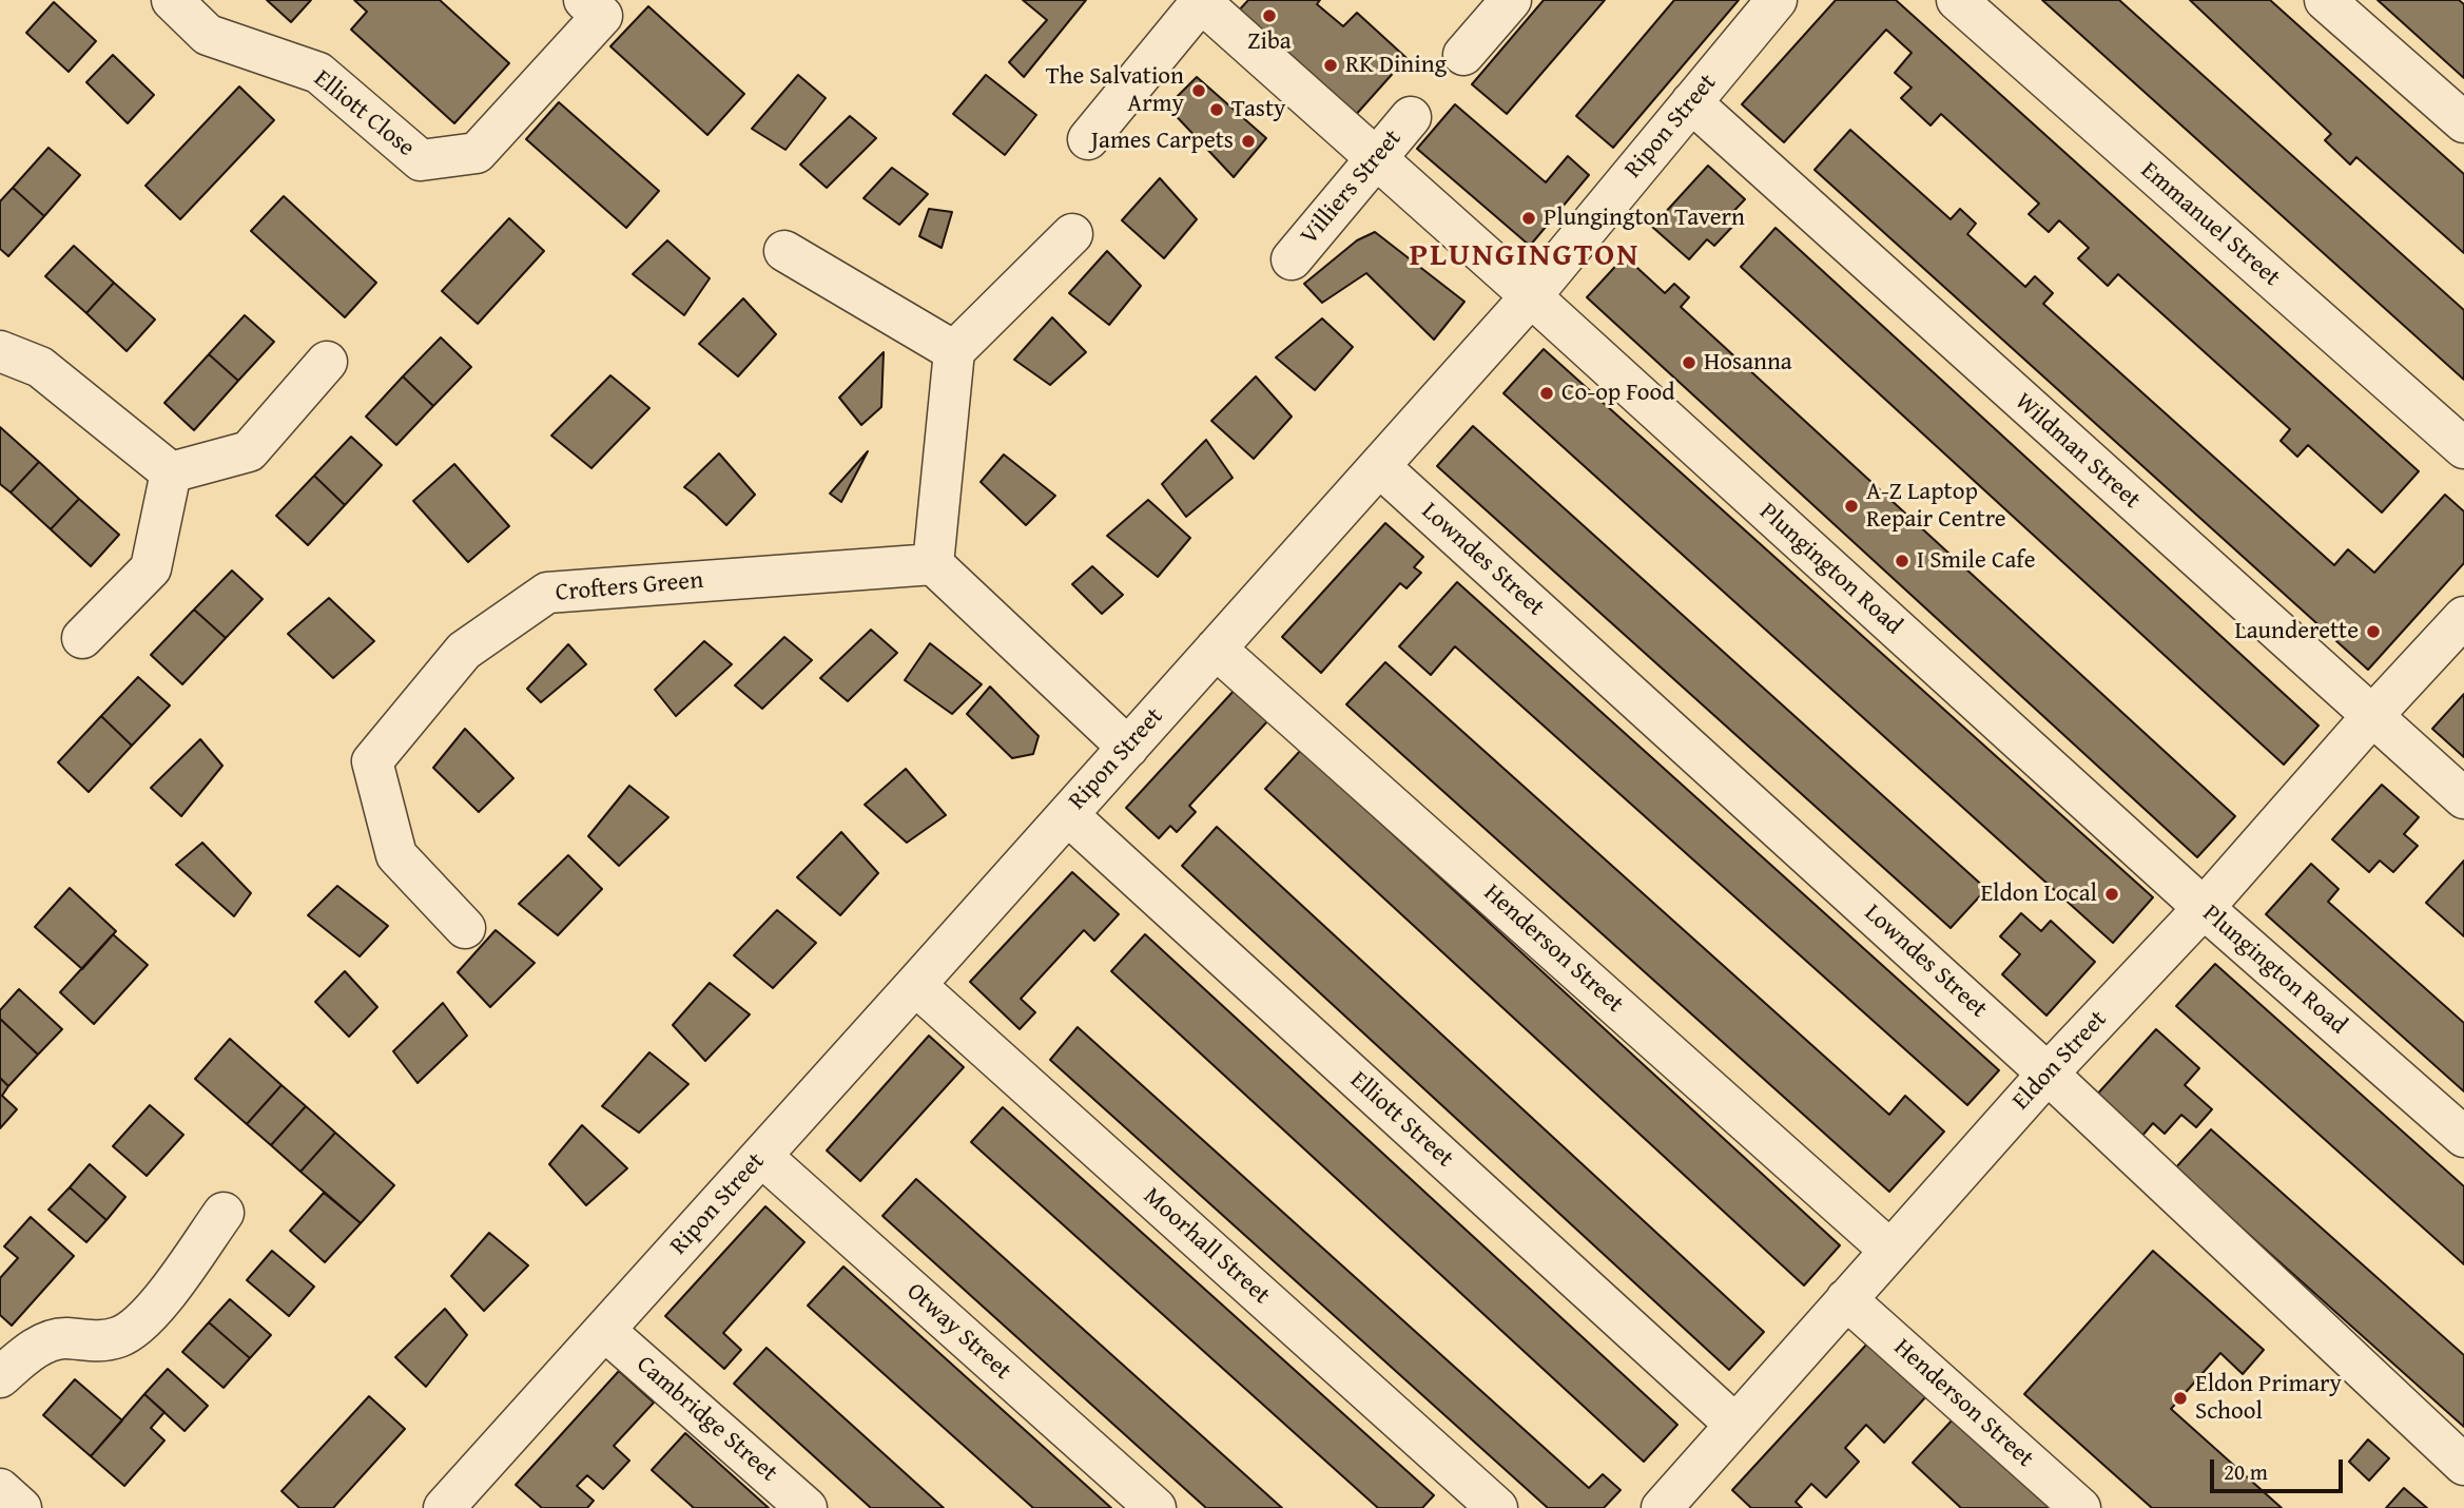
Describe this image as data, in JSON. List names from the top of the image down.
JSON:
{
  "streets": {
    "street": [
      "Elliott Close",
      "Ripon Street",
      "Villiers Street",
      "Emmanuel Street",
      "Wildman Street",
      "Lowndes Street",
      "Plungington Road",
      "Crofters Green",
      "Henderson Street",
      "Eldon Street",
      "Elliott Street",
      "Moorhall Street",
      "Otway Street",
      "Cambridge Street"
    ]
  },
  "crossings": [
    ["Ripon Street", "Wildman Street"],
    ["Ripon Street", "Lowndes Street"],
    ["Ripon Street", "Plungington Road"],
    ["Ripon Street", "Henderson Street"],
    ["Ripon Street", "Elliott Street"],
    ["Ripon Street", "Moorhall Street"],
    ["Ripon Street", "Otway Street"],
    ["Ripon Street", "Cambridge Street"],
    ["Villiers Street", "Plungington Road"],
    ["Wildman Street", "Eldon Street"],
    ["Lowndes Street", "Eldon Street"],
    ["Plungington Road", "Eldon Street"],
    ["Henderson Street", "Eldon Street"],
    ["Eldon Street", "Elliott Street"]
  ],
  "districts": ["PLUNGINGTON"],
  "places": [
    "Ziba",
    "RK Dining",
    "The Salvation Army",
    "Tasty",
    "James Carpets",
    "Plungington Tavern",
    "Hosanna",
    "Co-op Food",
    "A-Z Laptop Repair Centre",
    "I Smile Cafe",
    "Launderette",
    "Eldon Local",
    "Eldon Primary School"
  ],
  "scale_bar": "20 m"
}
